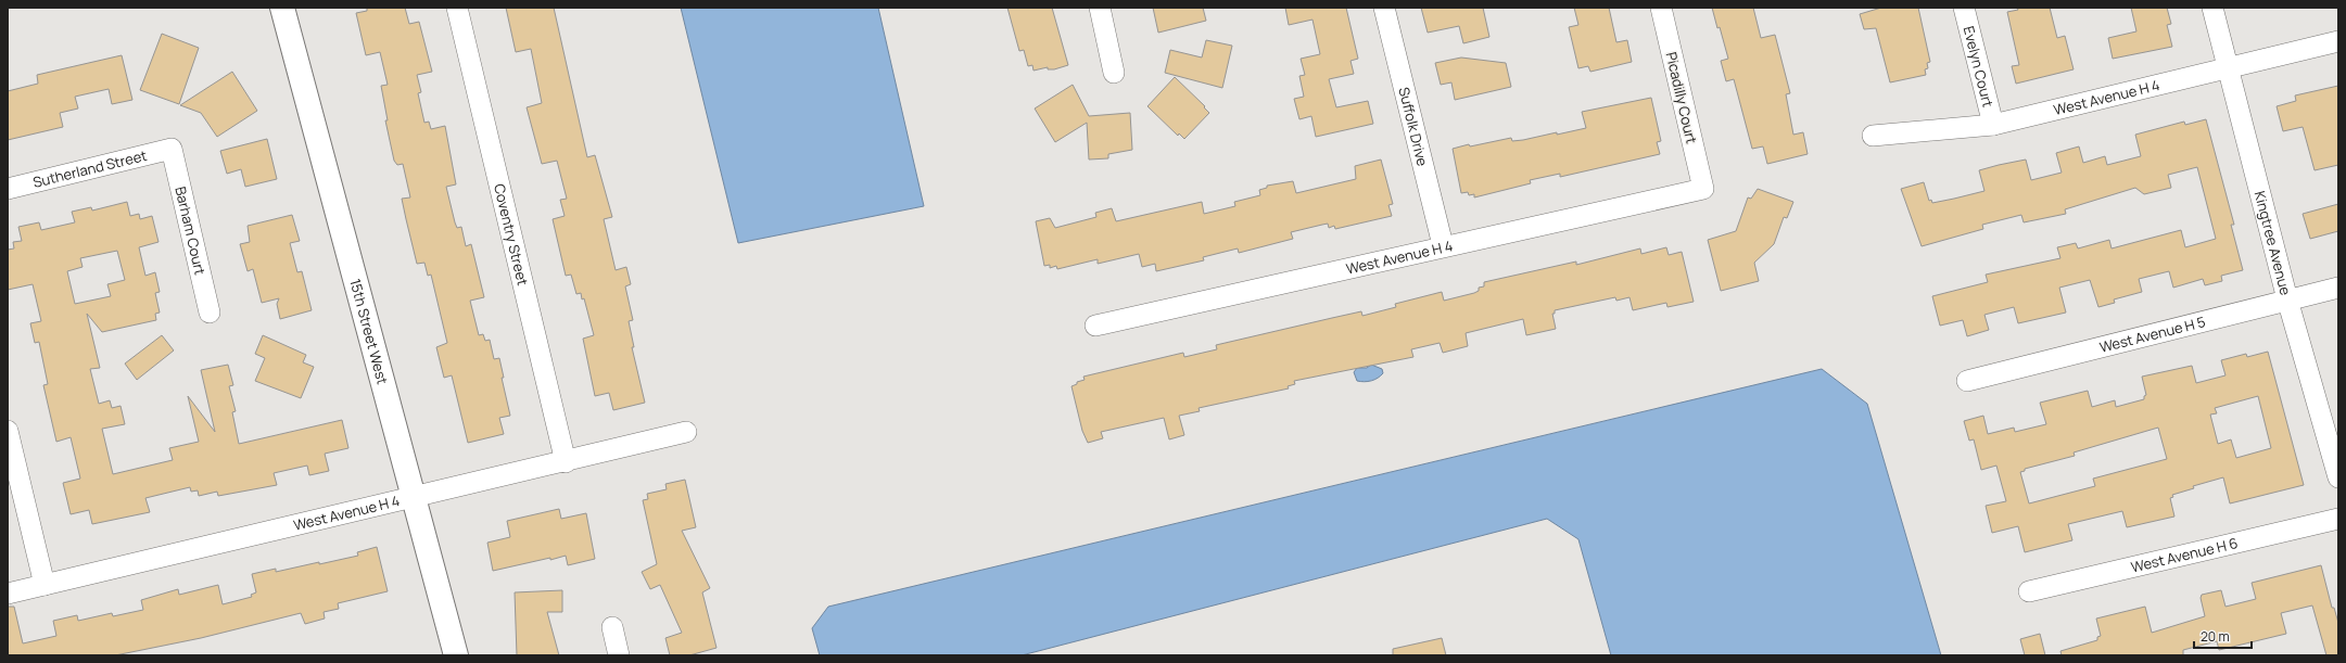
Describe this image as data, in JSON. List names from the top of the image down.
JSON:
{
  "streets": {
    "street": [
      "Evelyn Court",
      "West Avenue H 4",
      "Picadilly Court",
      "Suffolk Drive",
      "Sutherland Street",
      "Barham Court",
      "Coventry Street",
      "Kingtree Avenue",
      "15th Street West",
      "West Avenue H 5",
      "West Avenue H 6"
    ]
  },
  "crossings": [
    ["Evelyn Court", "West Avenue H 4"],
    ["West Avenue H 4", "Picadilly Court"],
    ["West Avenue H 4", "Suffolk Drive"],
    ["West Avenue H 4", "Coventry Street"],
    ["West Avenue H 4", "Kingtree Avenue"],
    ["West Avenue H 4", "15th Street West"],
    ["Sutherland Street", "Barham Court"],
    ["Kingtree Avenue", "West Avenue H 5"]
  ],
  "scale_bar": "20 m"
}
